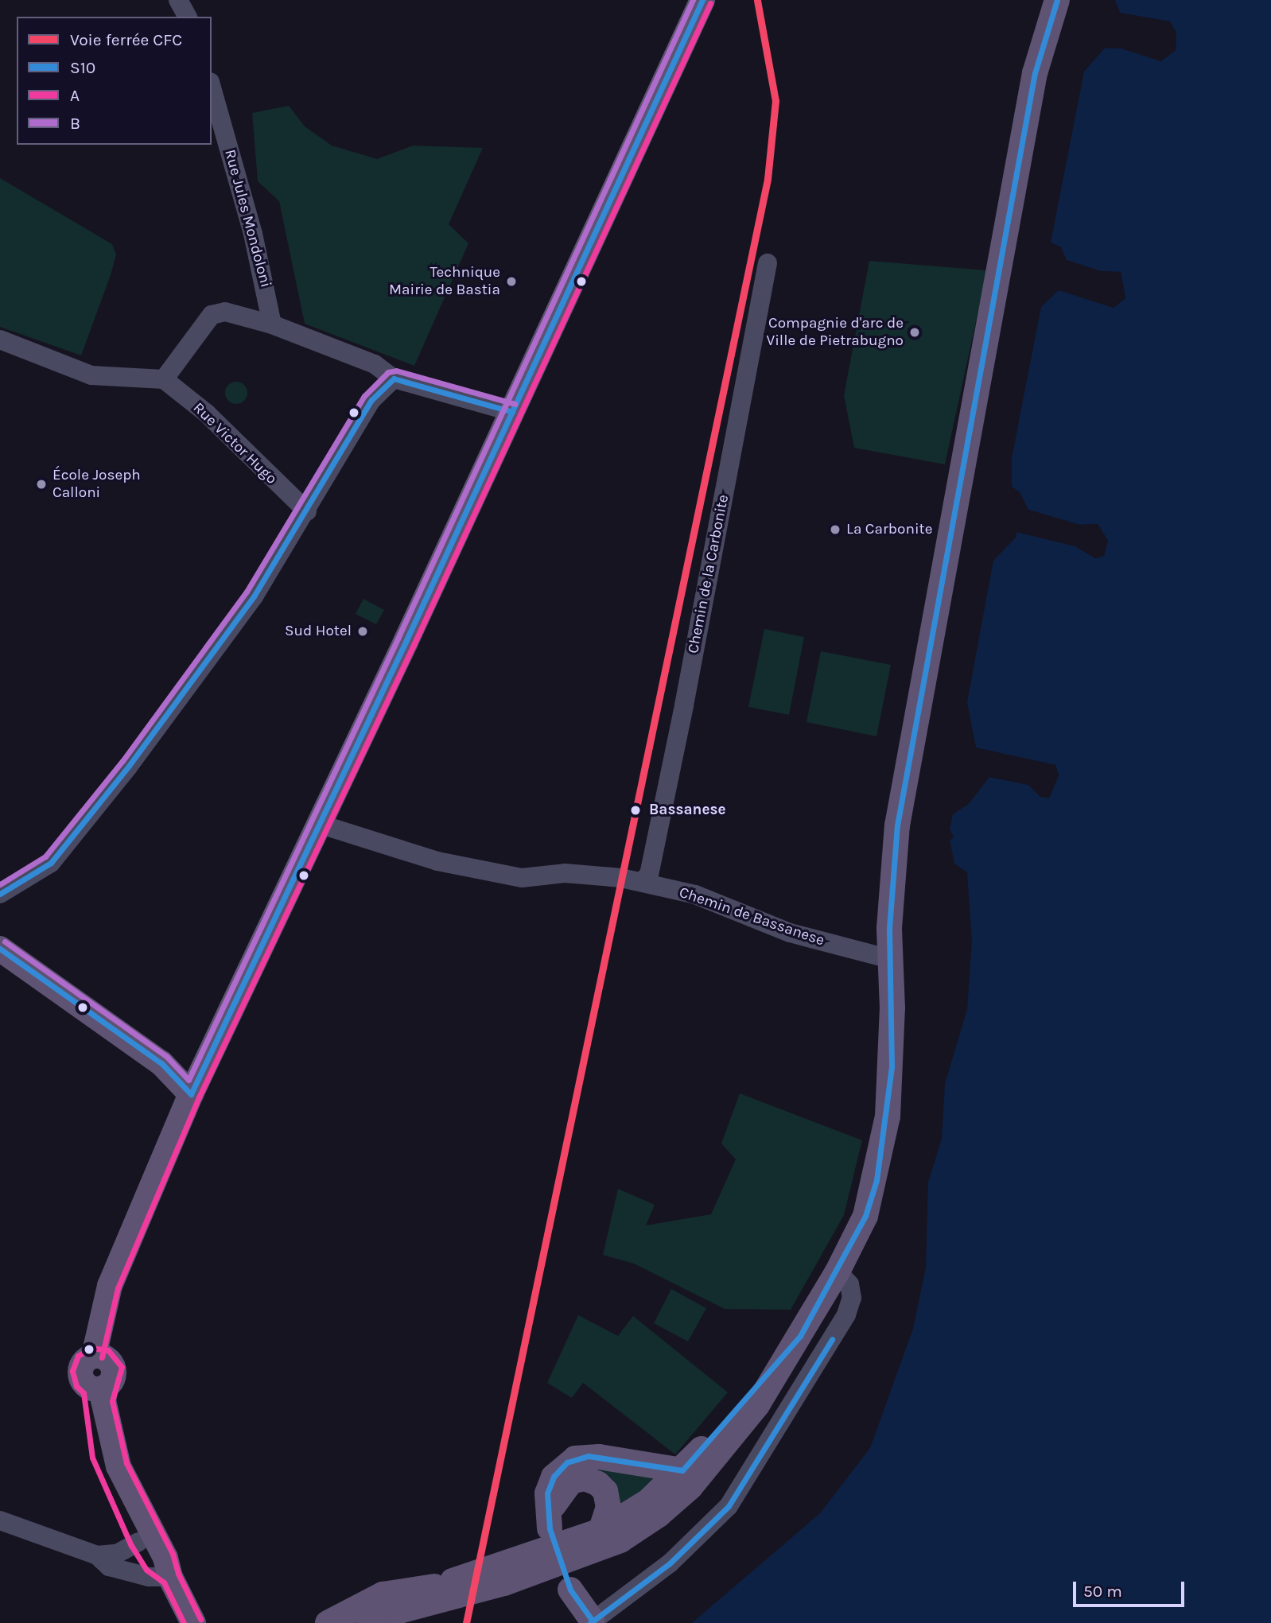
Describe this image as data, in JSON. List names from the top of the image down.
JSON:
{
  "streets": {
    "street": [
      "Rue Jules Mondoloni",
      "Rue Victor Hugo",
      "Chemin de la Carbonite",
      "Chemin de Bassanese"
    ]
  },
  "crossings": [
    ["Chemin de la Carbonite", "Chemin de Bassanese"]
  ],
  "places": [
    "Technique Mairie de Bastia",
    "Compagnie d'arc de Ville de Pietrabugno",
    "École Joseph Calloni",
    "La Carbonite",
    "Sud Hotel",
    "Bassanese"
  ],
  "lines": [
    "rail line CFC",
    "transit line S10",
    "transit line B",
    "transit line A"
  ],
  "legend": [
    "Voie ferrée CFC",
    "S10",
    "A",
    "B"
  ],
  "scale_bar": "50 m"
}
